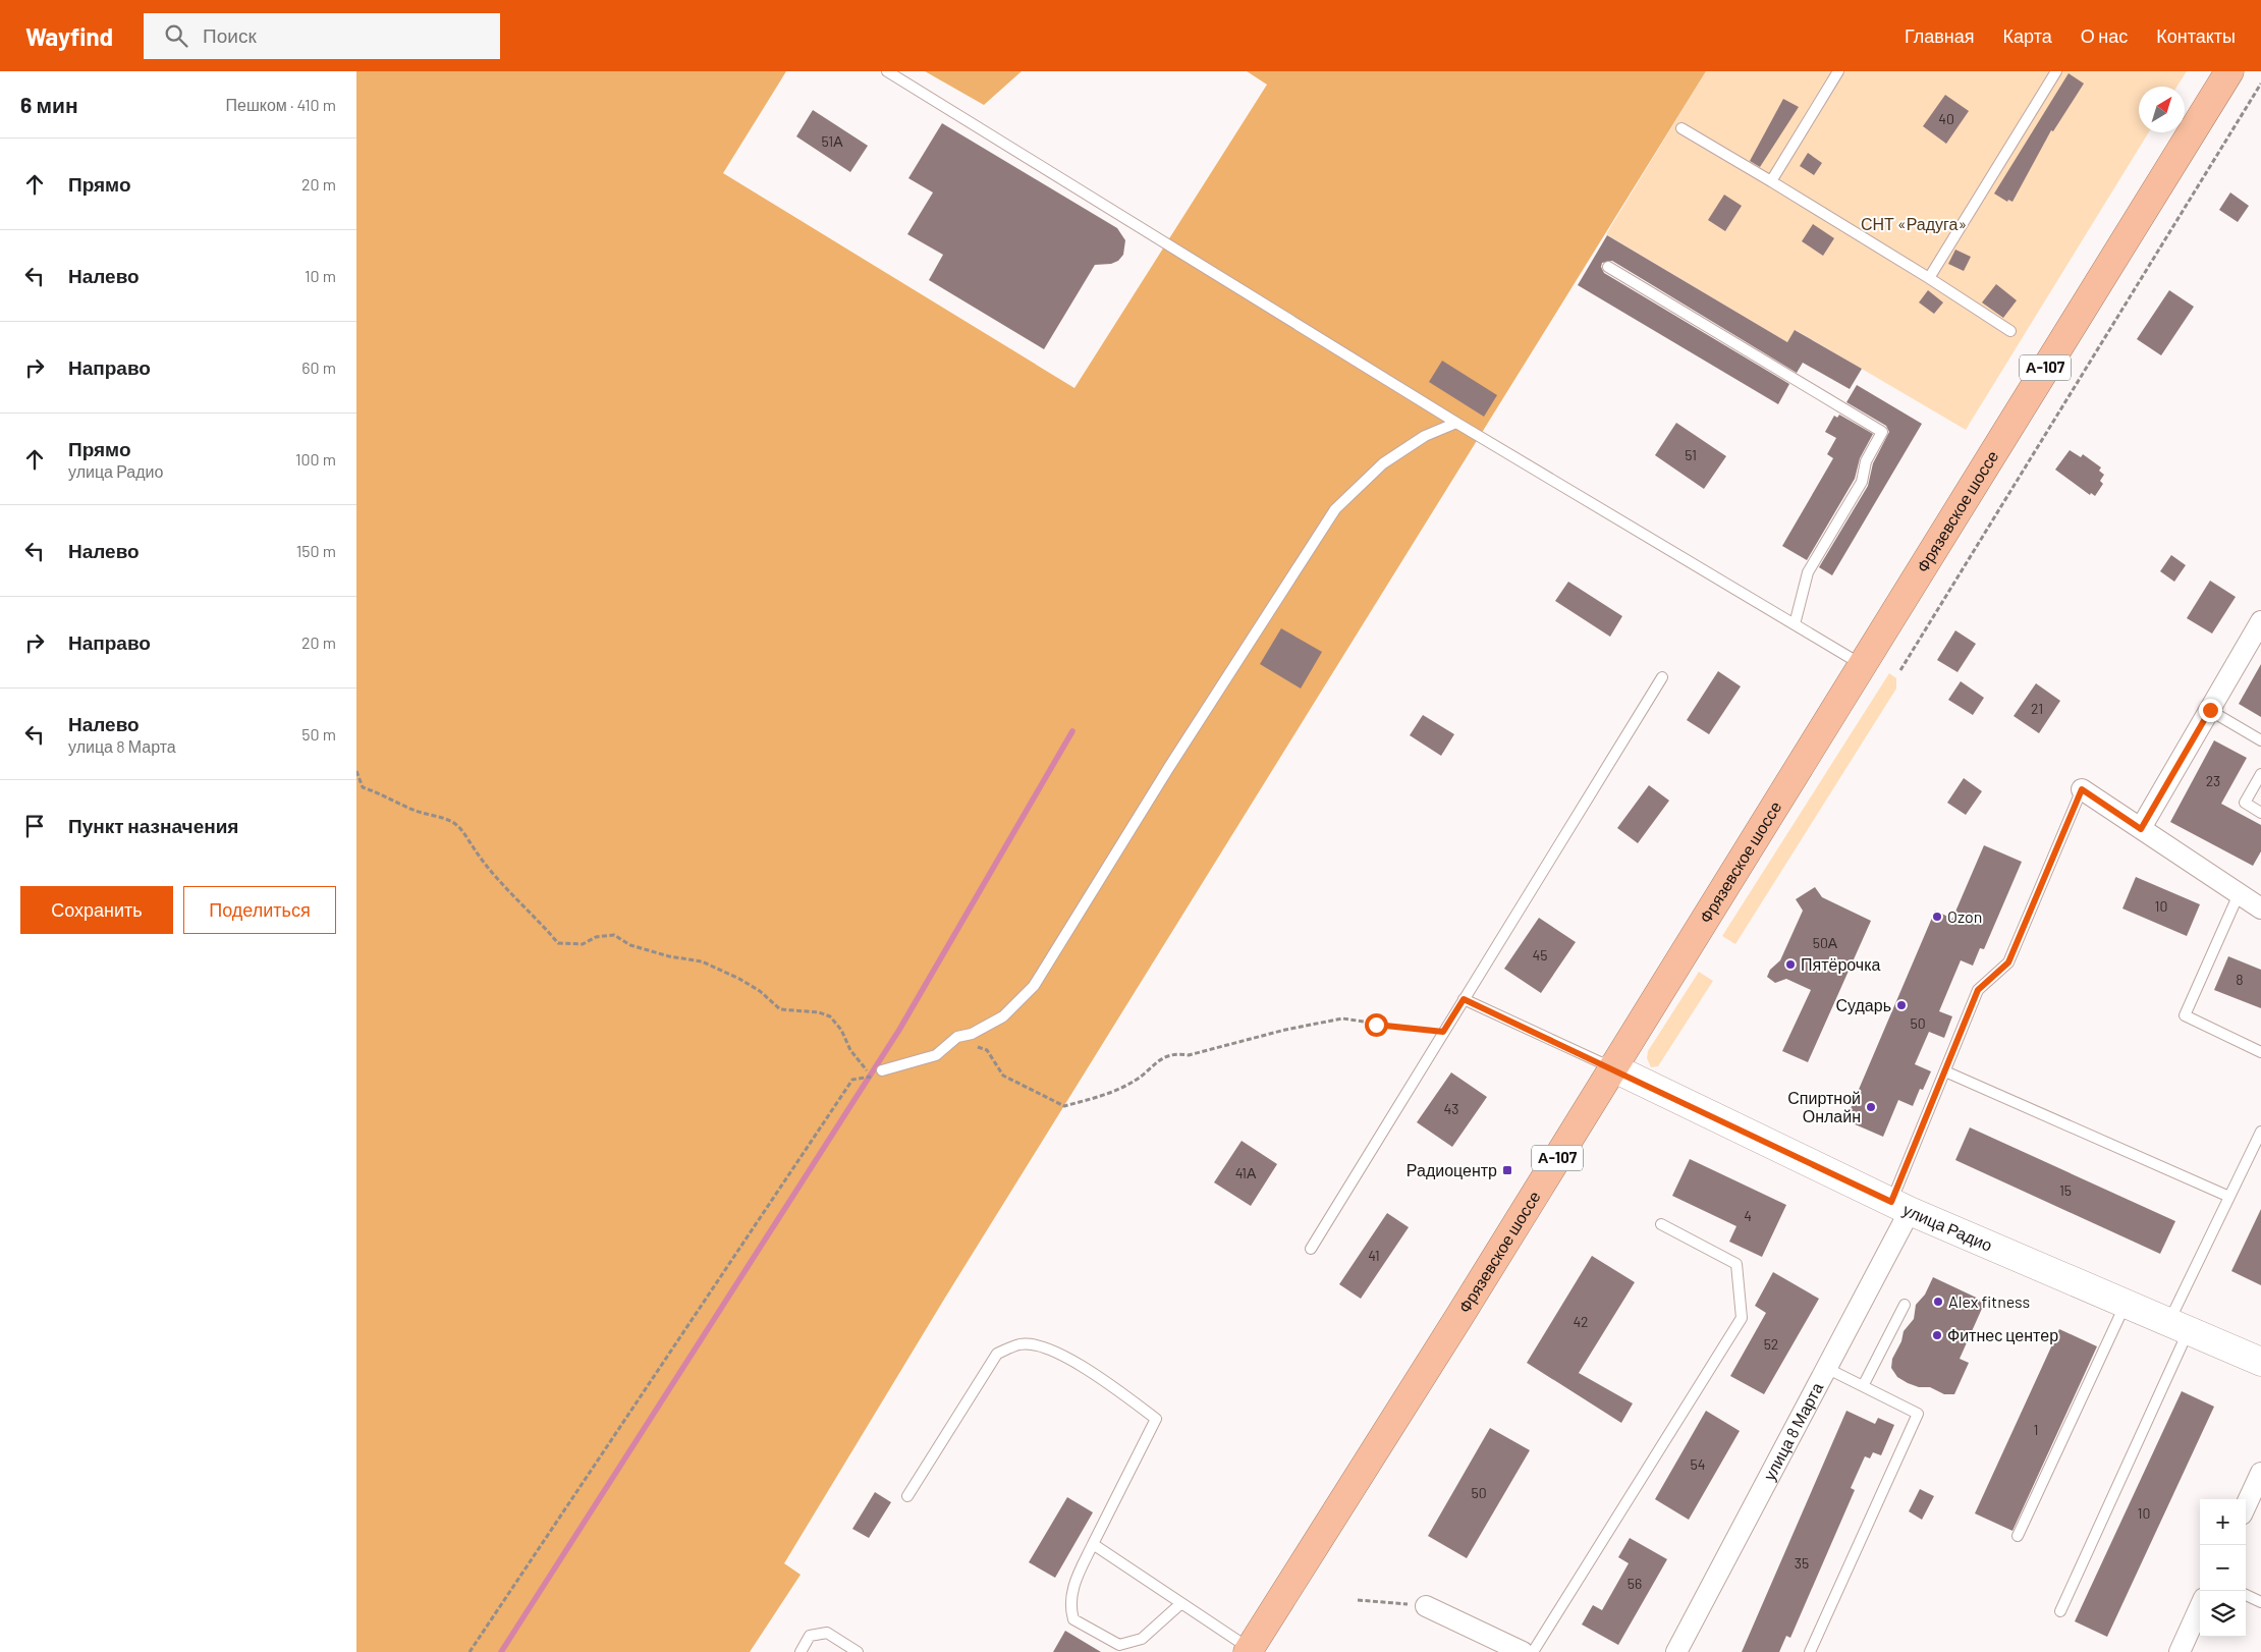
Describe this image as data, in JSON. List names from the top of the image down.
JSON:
{
  "streets": {
    "highway": ["А-107", "Фрязевское шоссе"],
    "main road": ["улица Радио"],
    "street": ["улица 8 Марта"]
  },
  "crossings": [
    ["Фрязевское шоссе", "улица Радио"],
    ["улица Радио", "улица 8 Марта"]
  ],
  "parks": ["СНТ «Радуга»"],
  "places": {
    "other": [
      "Ozon",
      "Пятёрочка",
      "Сударь",
      "Спиртной Онлайн",
      "Alex fitness",
      "Фитнес центер"
    ],
    "transit": ["Радиоцентр"]
  },
  "house_numbers": [
    "40",
    "51А",
    "51",
    "21",
    "23",
    "10",
    "50А",
    "45",
    "8",
    "50",
    "43",
    "41А",
    "15",
    "4",
    "41",
    "42",
    "52",
    "1",
    "54",
    "50",
    "10",
    "35",
    "56"
  ],
  "north": "top right",
  "page": {
    "header": "Wayfind",
    "search": "Поиск",
    "nav": [
      "Главная",
      "Карта",
      "О нас",
      "Контакты"
    ],
    "heading": ["6 мин", "Пешком · 410 m"],
    "list": [
      ["Прямо", "20 m"],
      ["Налево", "10 m"],
      ["Направо", "60 m"],
      ["Прямо", "улица Радио", "100 m"],
      ["Налево", "150 m"],
      ["Направо", "20 m"],
      ["Налево", "улица 8 Марта", "50 m"],
      "Пункт назначения"
    ],
    "buttons": ["Сохранить", "Поделиться"],
    "map_buttons": ["+", "−"]
  }
}
